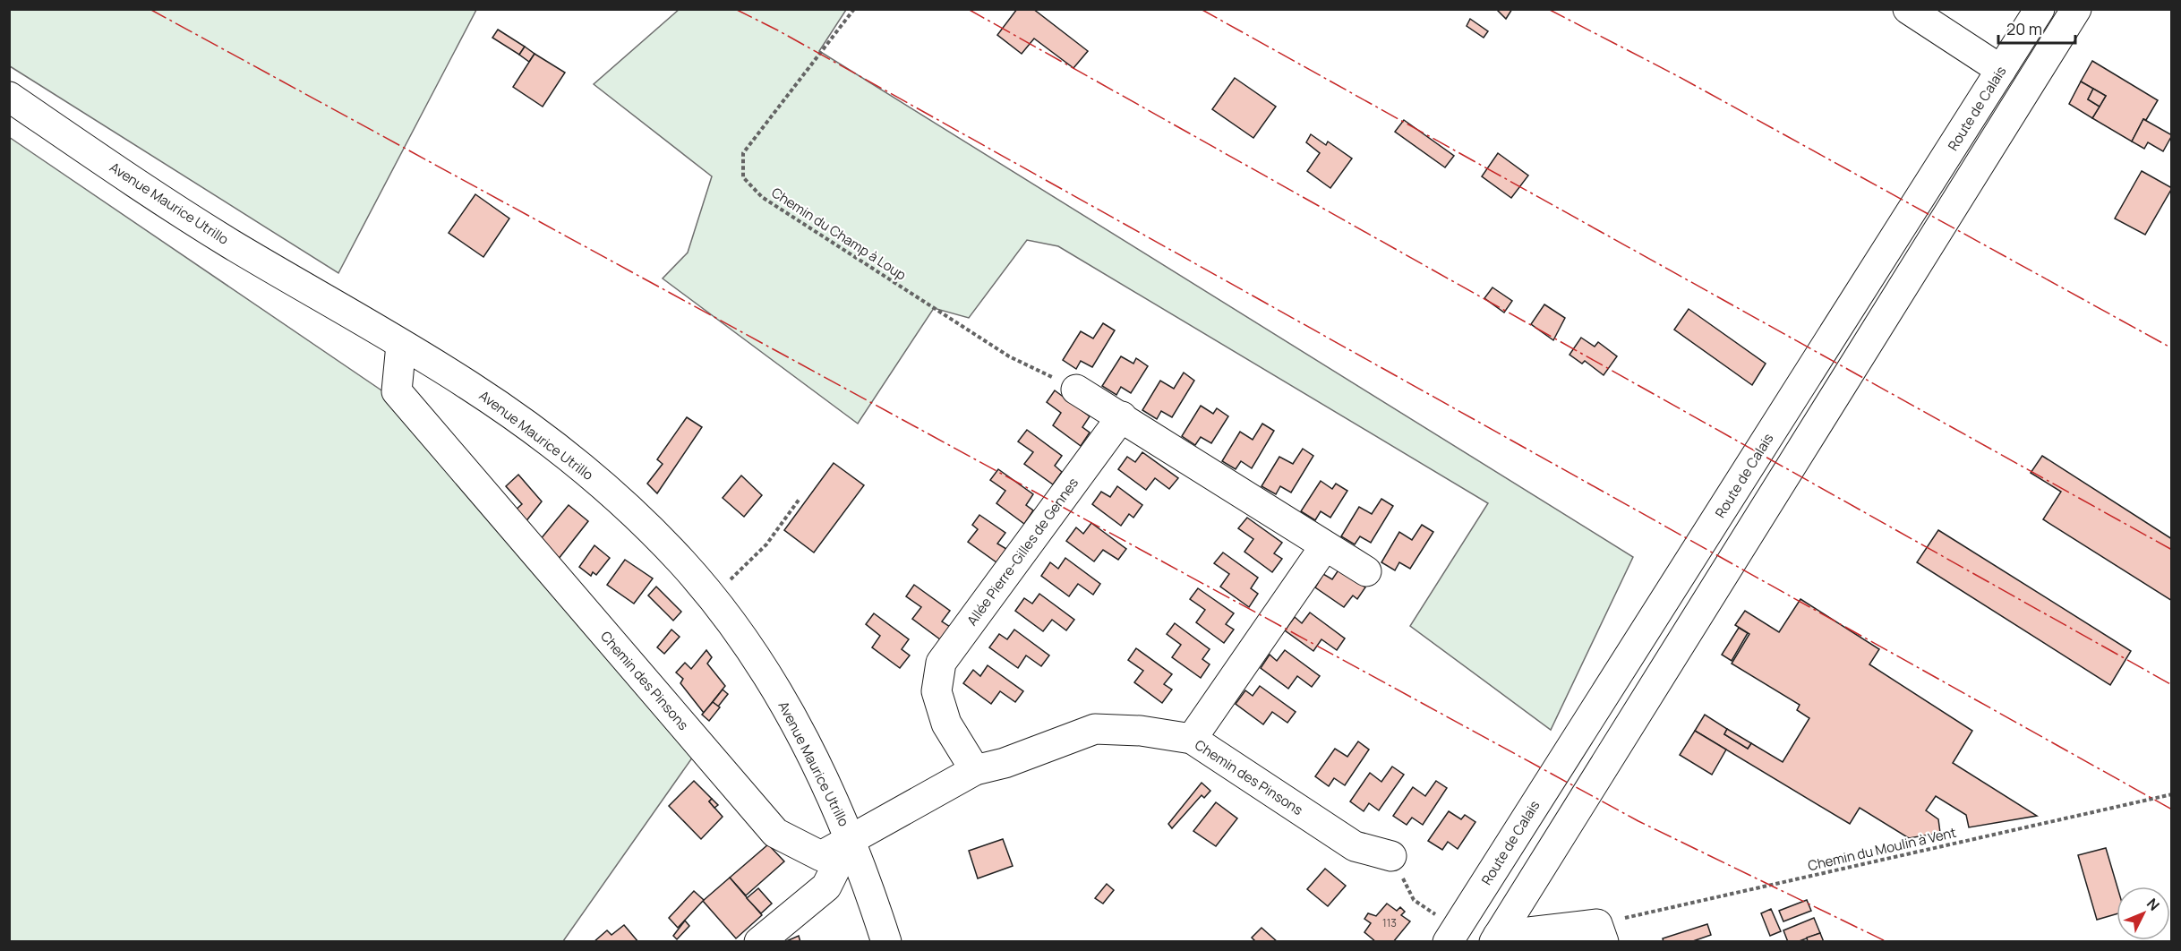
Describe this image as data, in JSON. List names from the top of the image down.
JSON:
{
  "streets": {
    "main road": [
      "Route de Calais",
      "Avenue Maurice Utrillo",
      "Allée Pierre-Gilles de Gennes",
      "Chemin des Pinsons"
    ],
    "path": ["Chemin du Champ à Loup", "Chemin du Moulin à Vent"]
  },
  "crossings": [
    ["Avenue Maurice Utrillo", "Chemin des Pinsons"],
    ["Allée Pierre-Gilles de Gennes", "Chemin des Pinsons"]
  ],
  "house_numbers": ["113"],
  "scale_bar": "20 m",
  "north": "top right"
}
